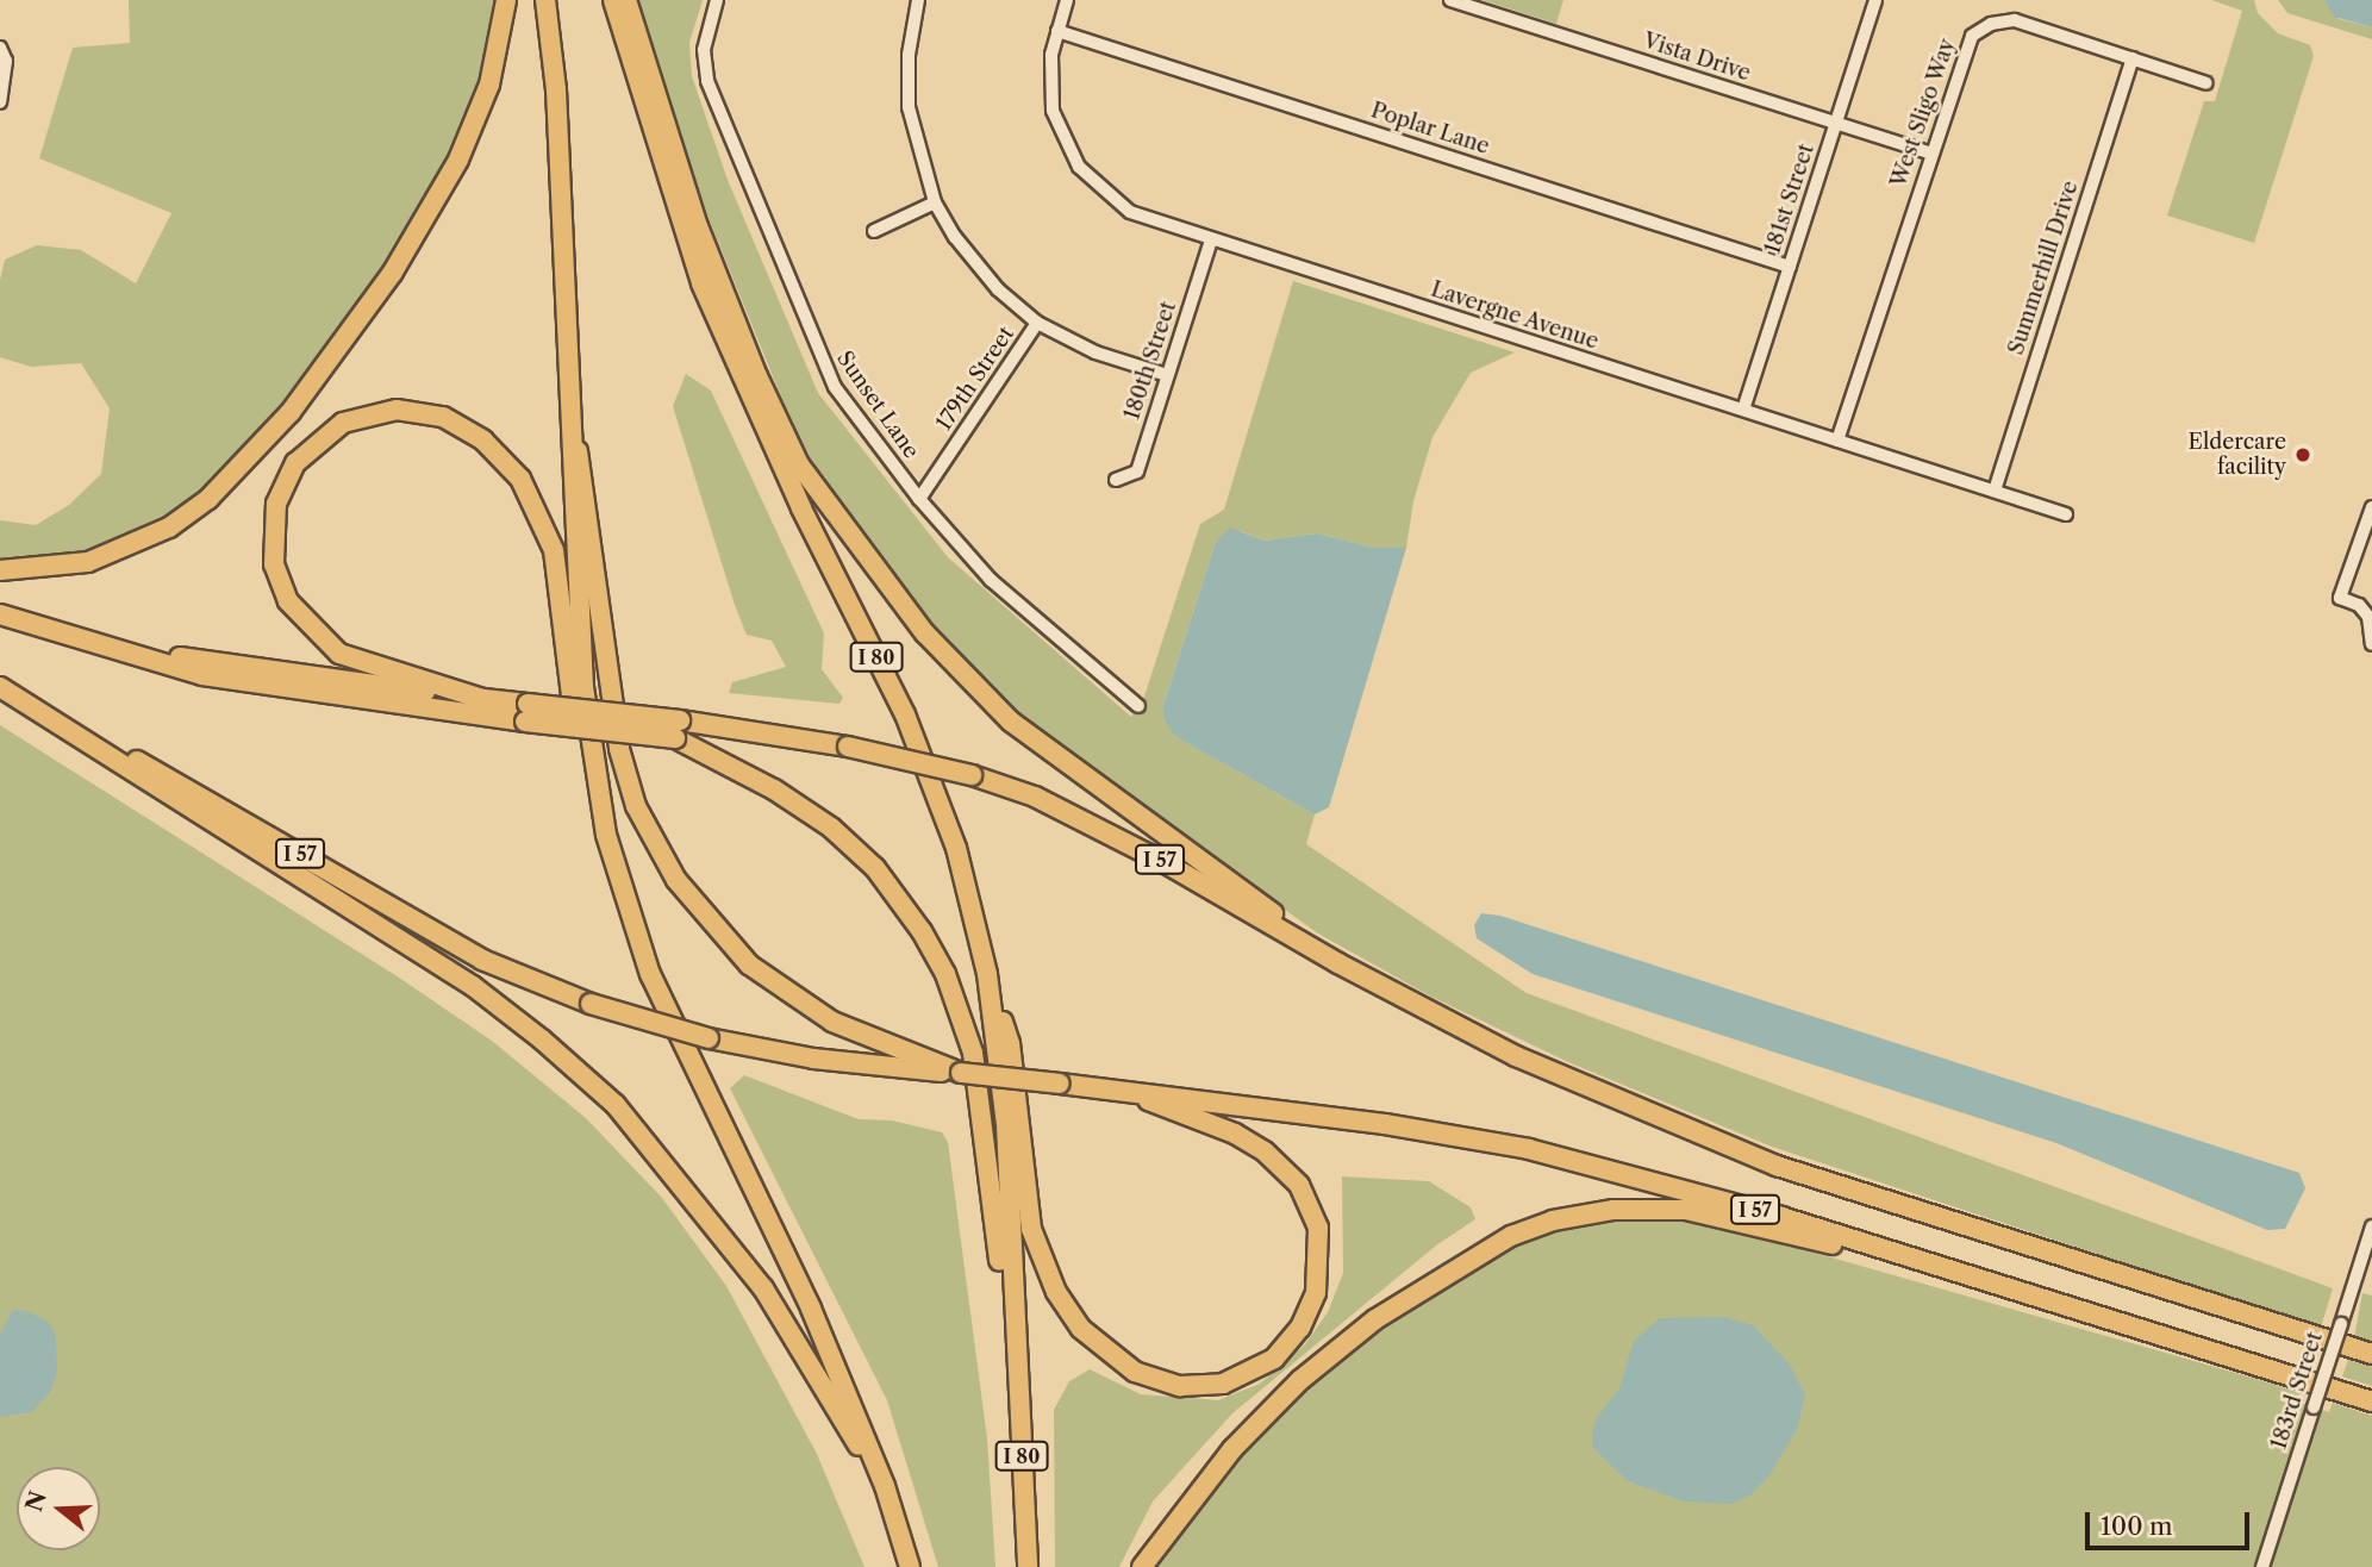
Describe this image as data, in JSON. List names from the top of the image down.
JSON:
{
  "streets": {
    "highway": ["I 80", "I 57"],
    "street": [
      "Vista Drive",
      "West Sligo Way",
      "Poplar Lane",
      "181st Street",
      "Summerhill Drive",
      "Lavergne Avenue",
      "180th Street",
      "179th Street",
      "Sunset Lane",
      "183rd Street"
    ]
  },
  "crossings": [
    ["Vista Drive", "West Sligo Way"],
    ["Vista Drive", "181st Street"],
    ["West Sligo Way", "Summerhill Drive"],
    ["West Sligo Way", "Lavergne Avenue"],
    ["Poplar Lane", "181st Street"],
    ["Poplar Lane", "Lavergne Avenue"],
    ["181st Street", "Lavergne Avenue"],
    ["Summerhill Drive", "Lavergne Avenue"],
    ["Lavergne Avenue", "180th Street"],
    ["179th Street", "Sunset Lane"]
  ],
  "places": ["Eldercare facility"],
  "scale_bar": "100 m",
  "north": "left"
}
